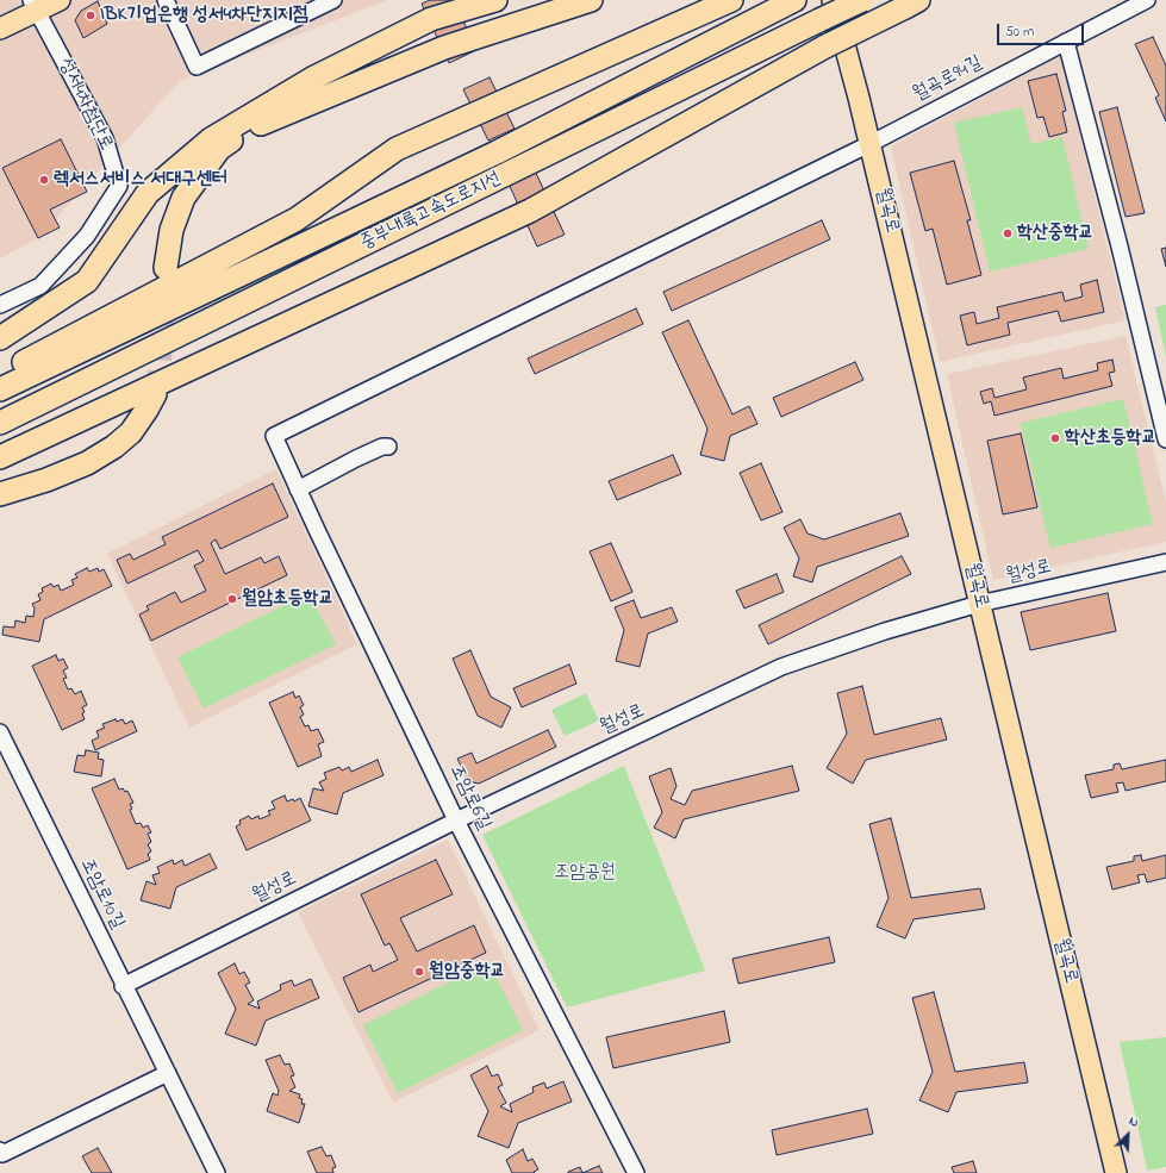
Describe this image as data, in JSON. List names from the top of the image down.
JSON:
{
  "streets": {
    "highway": ["중부내륙고속도로지선"],
    "main road": ["월곡로"],
    "street": [
      "월곡로94길",
      "성서4차첨단로",
      "월성로",
      "조암로6길",
      "조암로10길"
    ]
  },
  "crossings": [
    ["월곡로94길", "월곡로"],
    ["월곡로94길", "조암로6길"],
    ["월곡로", "월성로"],
    ["월성로", "조암로6길"],
    ["월성로", "조암로10길"]
  ],
  "parks": ["조암공원"],
  "places": [
    "IBK기업은행 성서4차단지지점",
    "렉서스서비스 서대구센터",
    "학산중학교",
    "학산초등학교",
    "월암초등학교",
    "월암중학교"
  ],
  "scale_bar": "50 m",
  "north": "top right"
}
